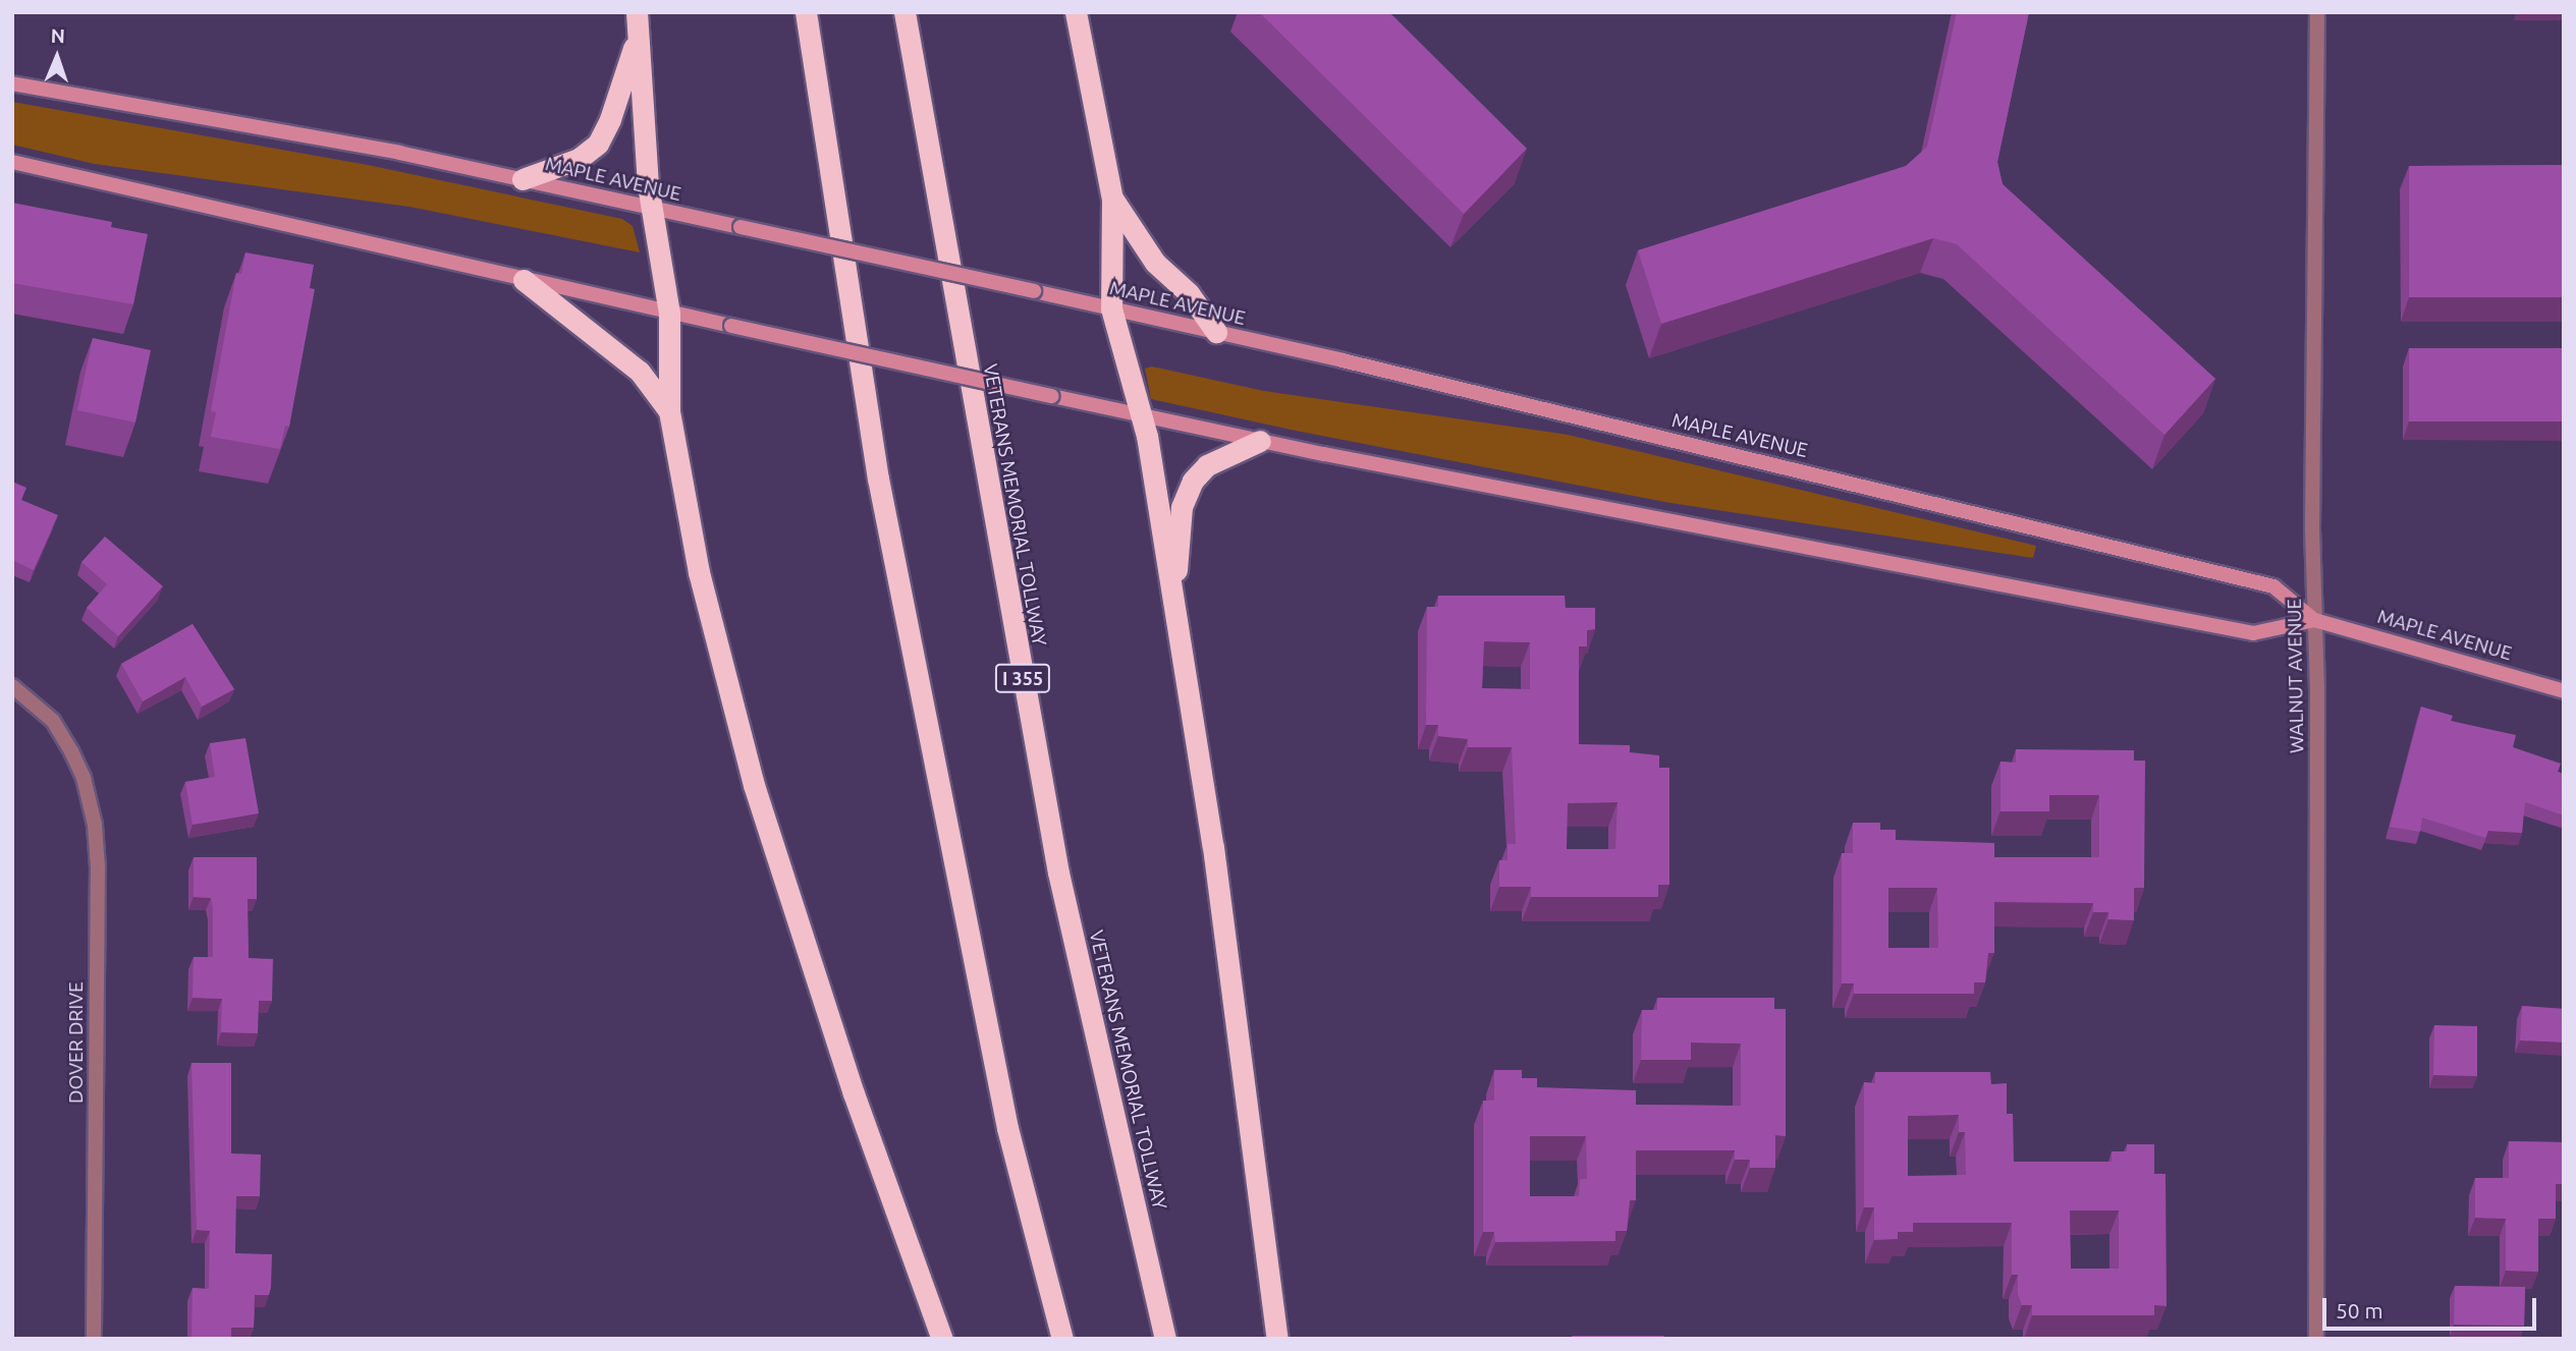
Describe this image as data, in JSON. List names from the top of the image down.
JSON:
{
  "streets": {
    "highway": ["VETERANS MEMORIAL TOLLWAY", "I 355"],
    "main road": ["MAPLE AVENUE"],
    "street": ["WALNUT AVENUE", "DOVER DRIVE"]
  },
  "crossings": [
    ["MAPLE AVENUE", "WALNUT AVENUE"]
  ],
  "scale_bar": "50 m",
  "north": "top"
}
